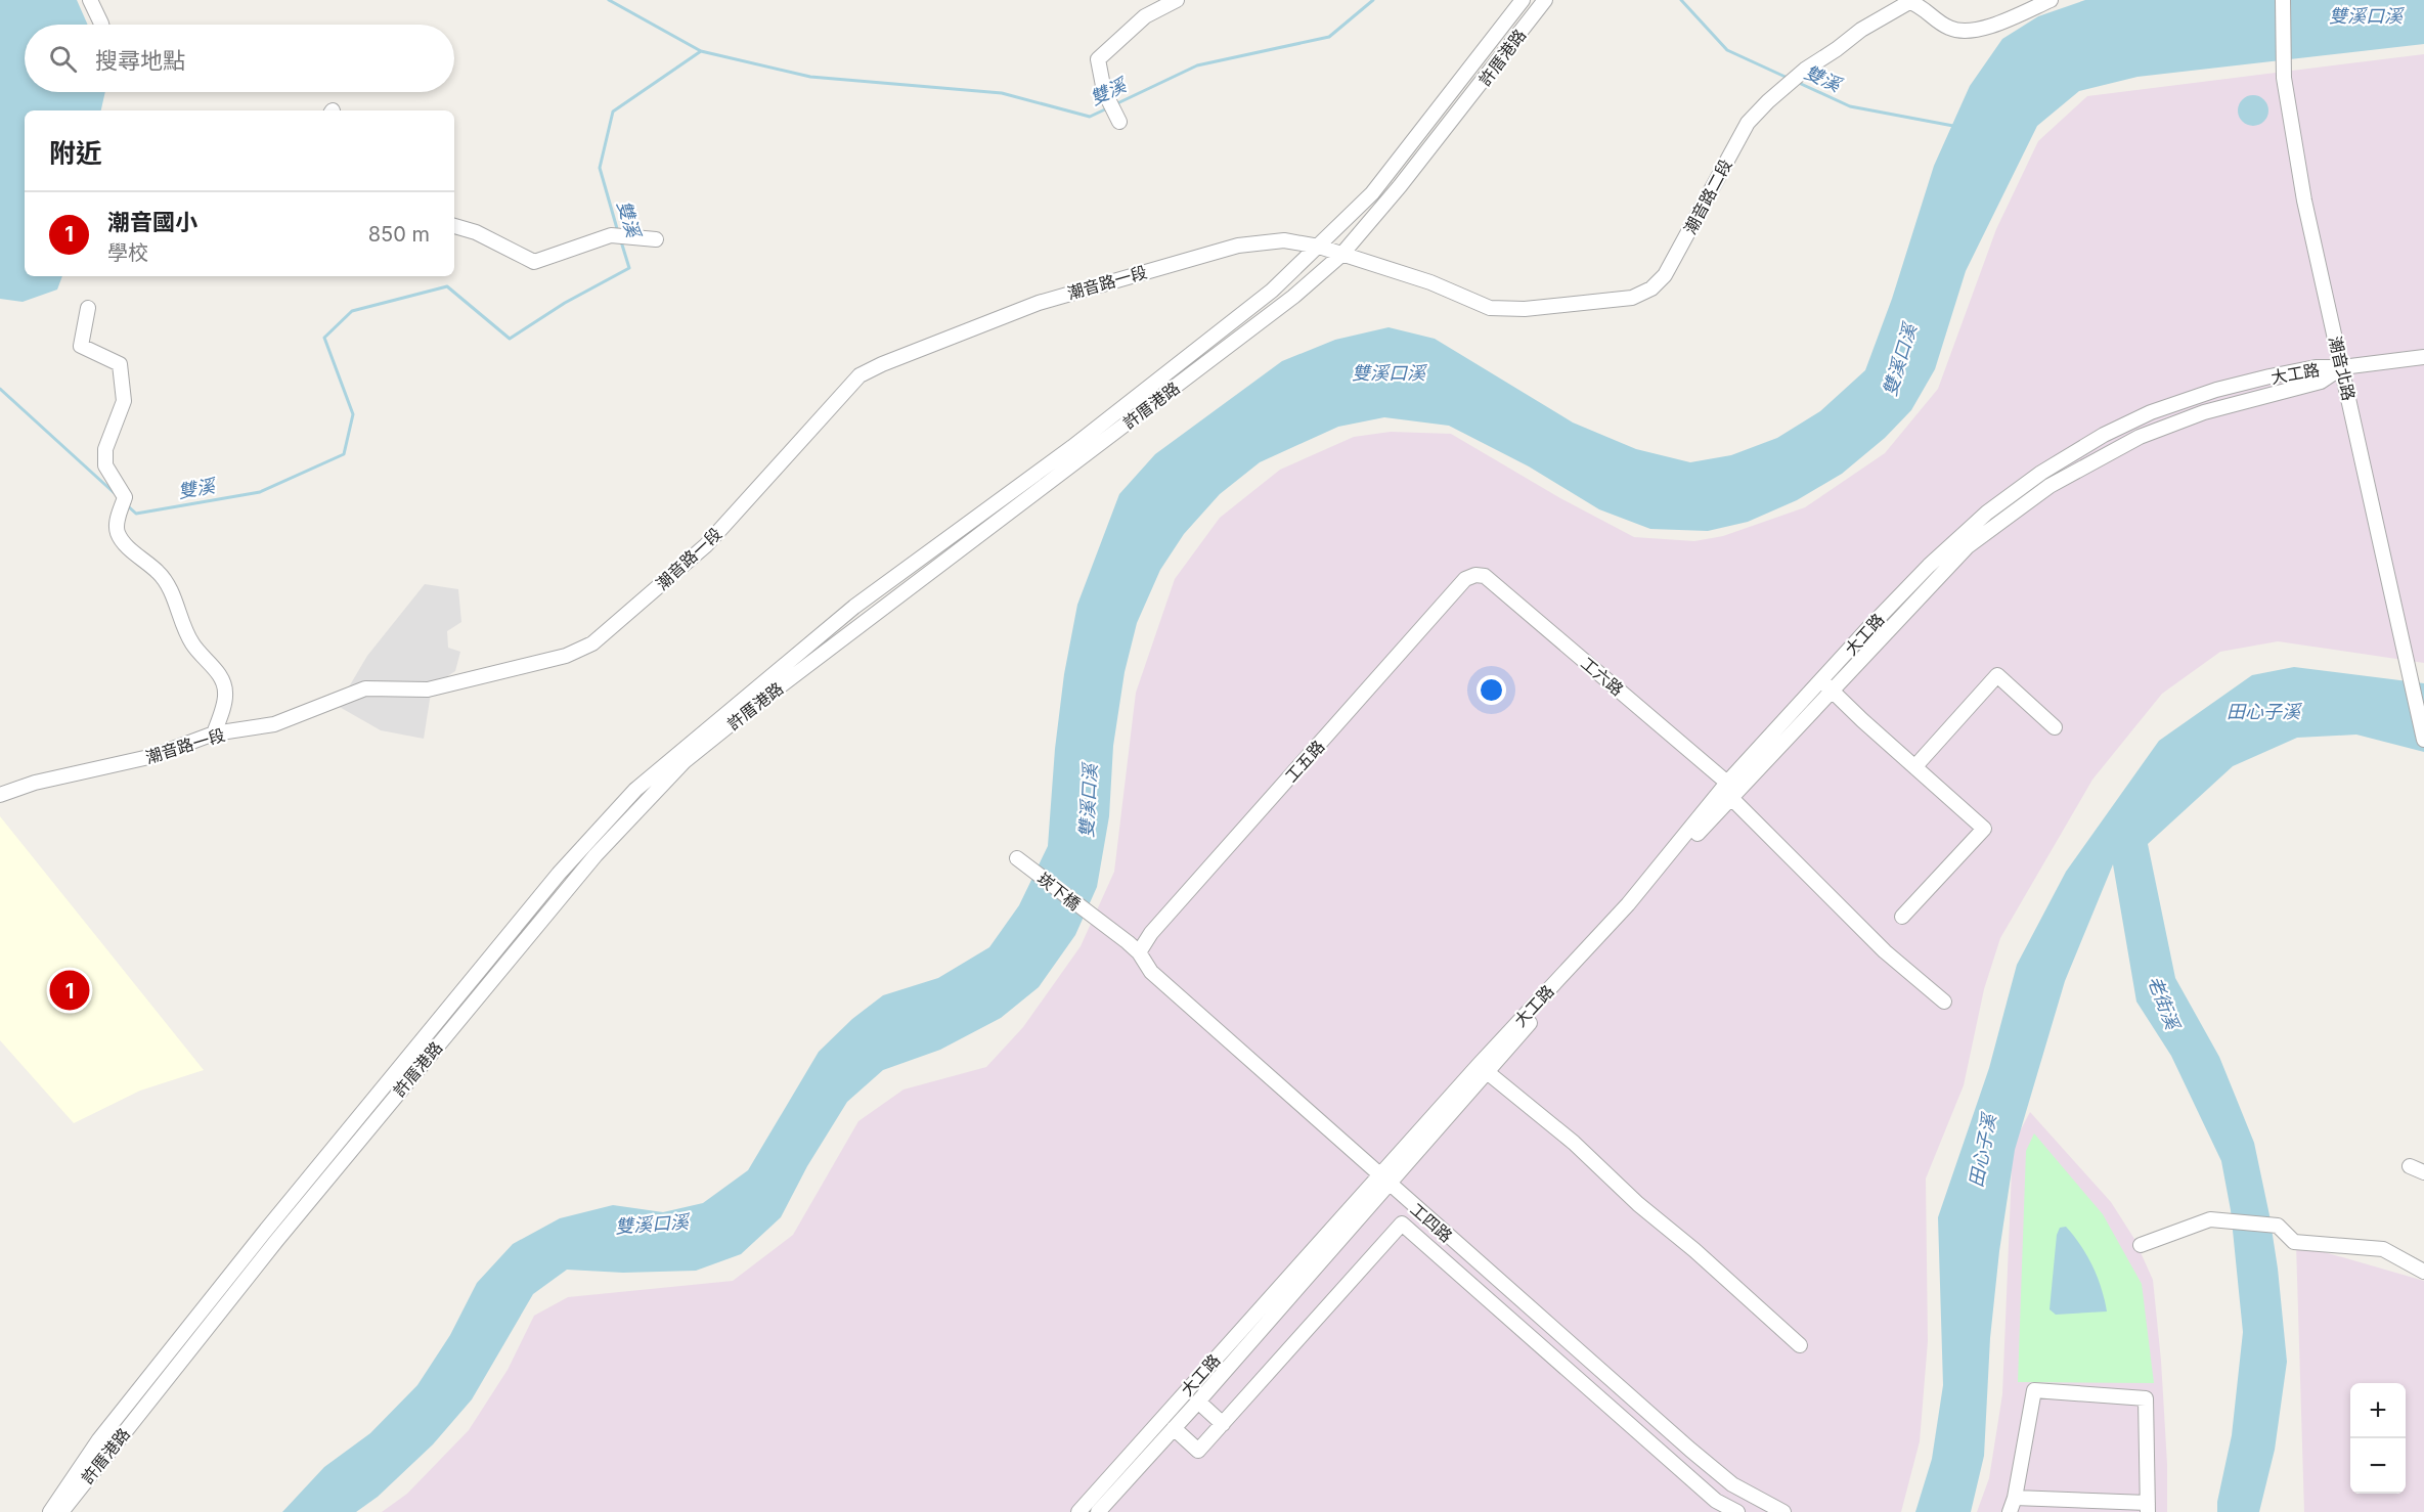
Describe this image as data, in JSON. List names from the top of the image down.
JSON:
{
  "streets": {
    "street": [
      "許厝港路",
      "潮音路二段",
      "潮音路一段",
      "潮音北路",
      "大工路",
      "工六路",
      "工五路",
      "崁下橋",
      "工四路"
    ]
  },
  "crossings": [
    ["許厝港路", "潮音路二段"],
    ["許厝港路", "潮音路一段"],
    ["潮音路二段", "潮音路一段"],
    ["潮音北路", "大工路"],
    ["大工路", "工六路"],
    ["大工路", "工四路"],
    ["工六路", "工五路"],
    ["工五路", "工四路"],
    ["崁下橋", "工四路"]
  ],
  "water": [
    "雙溪口溪",
    "雙溪",
    "田心子溪",
    "老街溪"
  ],
  "page": {
    "search": "搜尋地點",
    "heading": "附近",
    "list": [
      {
        "mark": "1",
        "name": "潮音國小",
        "note": "學校",
        "value": "850 m"
      }
    ],
    "pins": "1",
    "map_buttons": ["+", "−"]
  }
}
